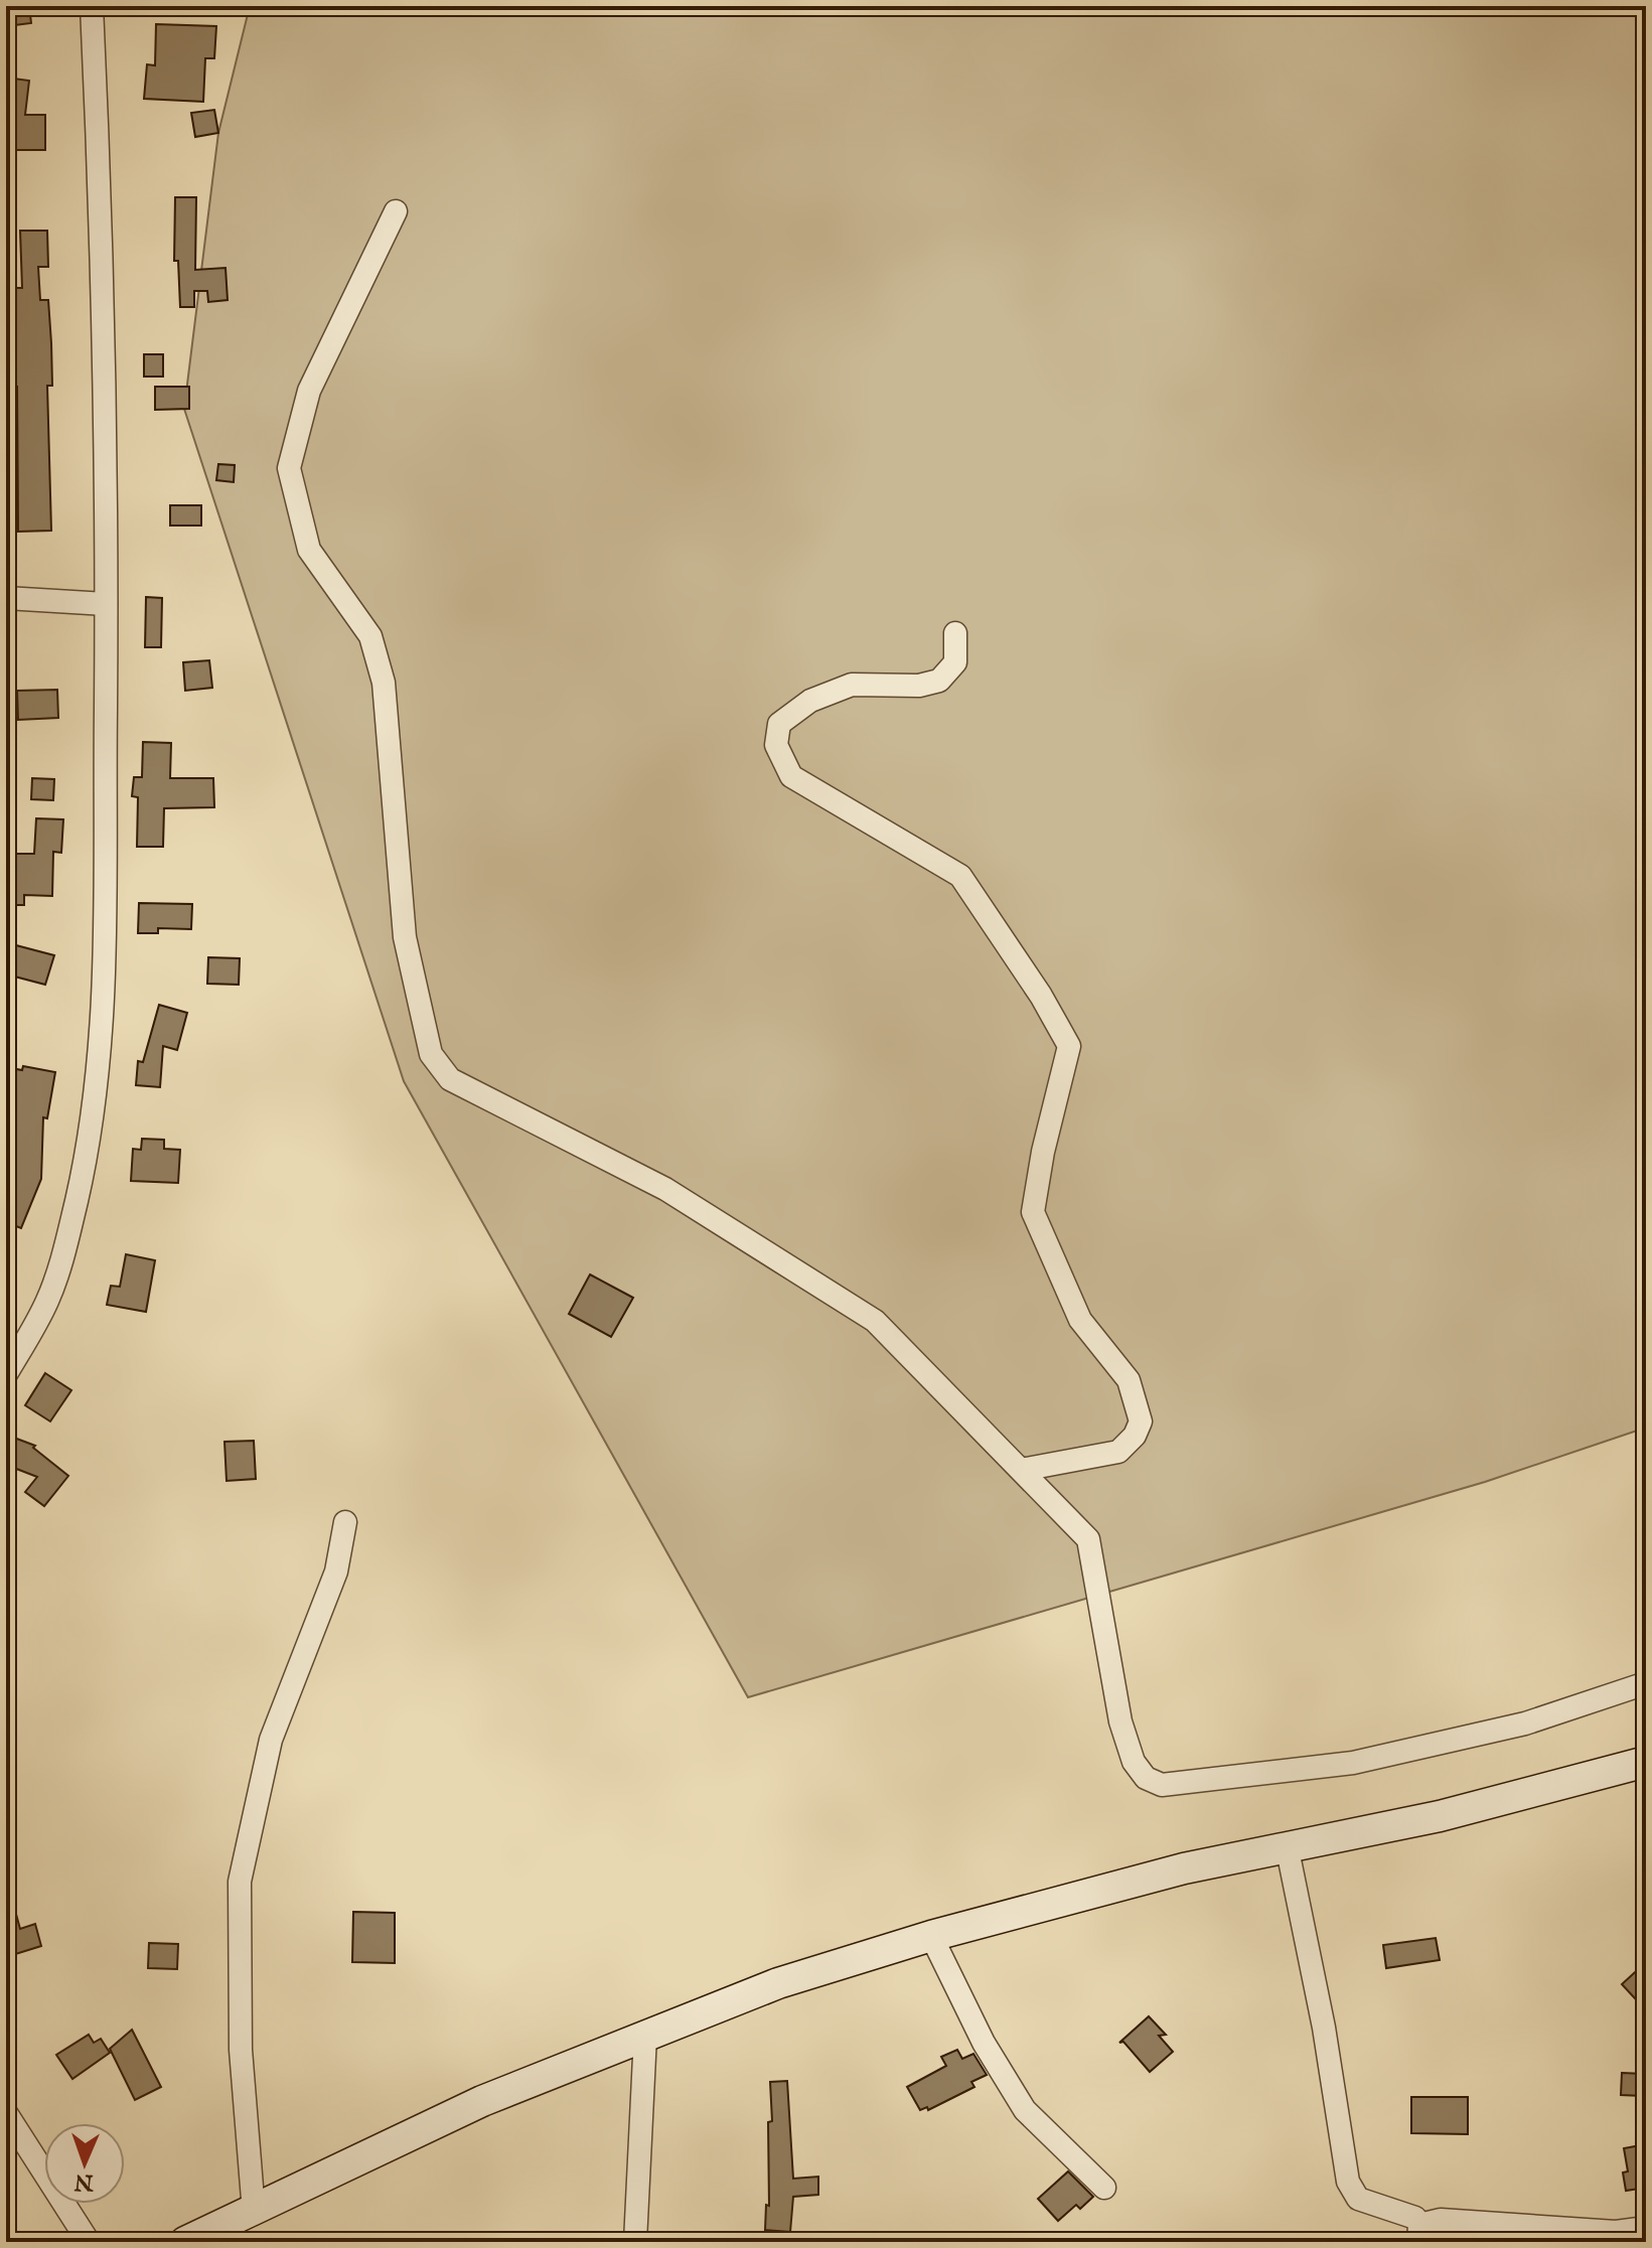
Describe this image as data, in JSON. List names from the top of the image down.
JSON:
{
  "north": "bottom"
}
